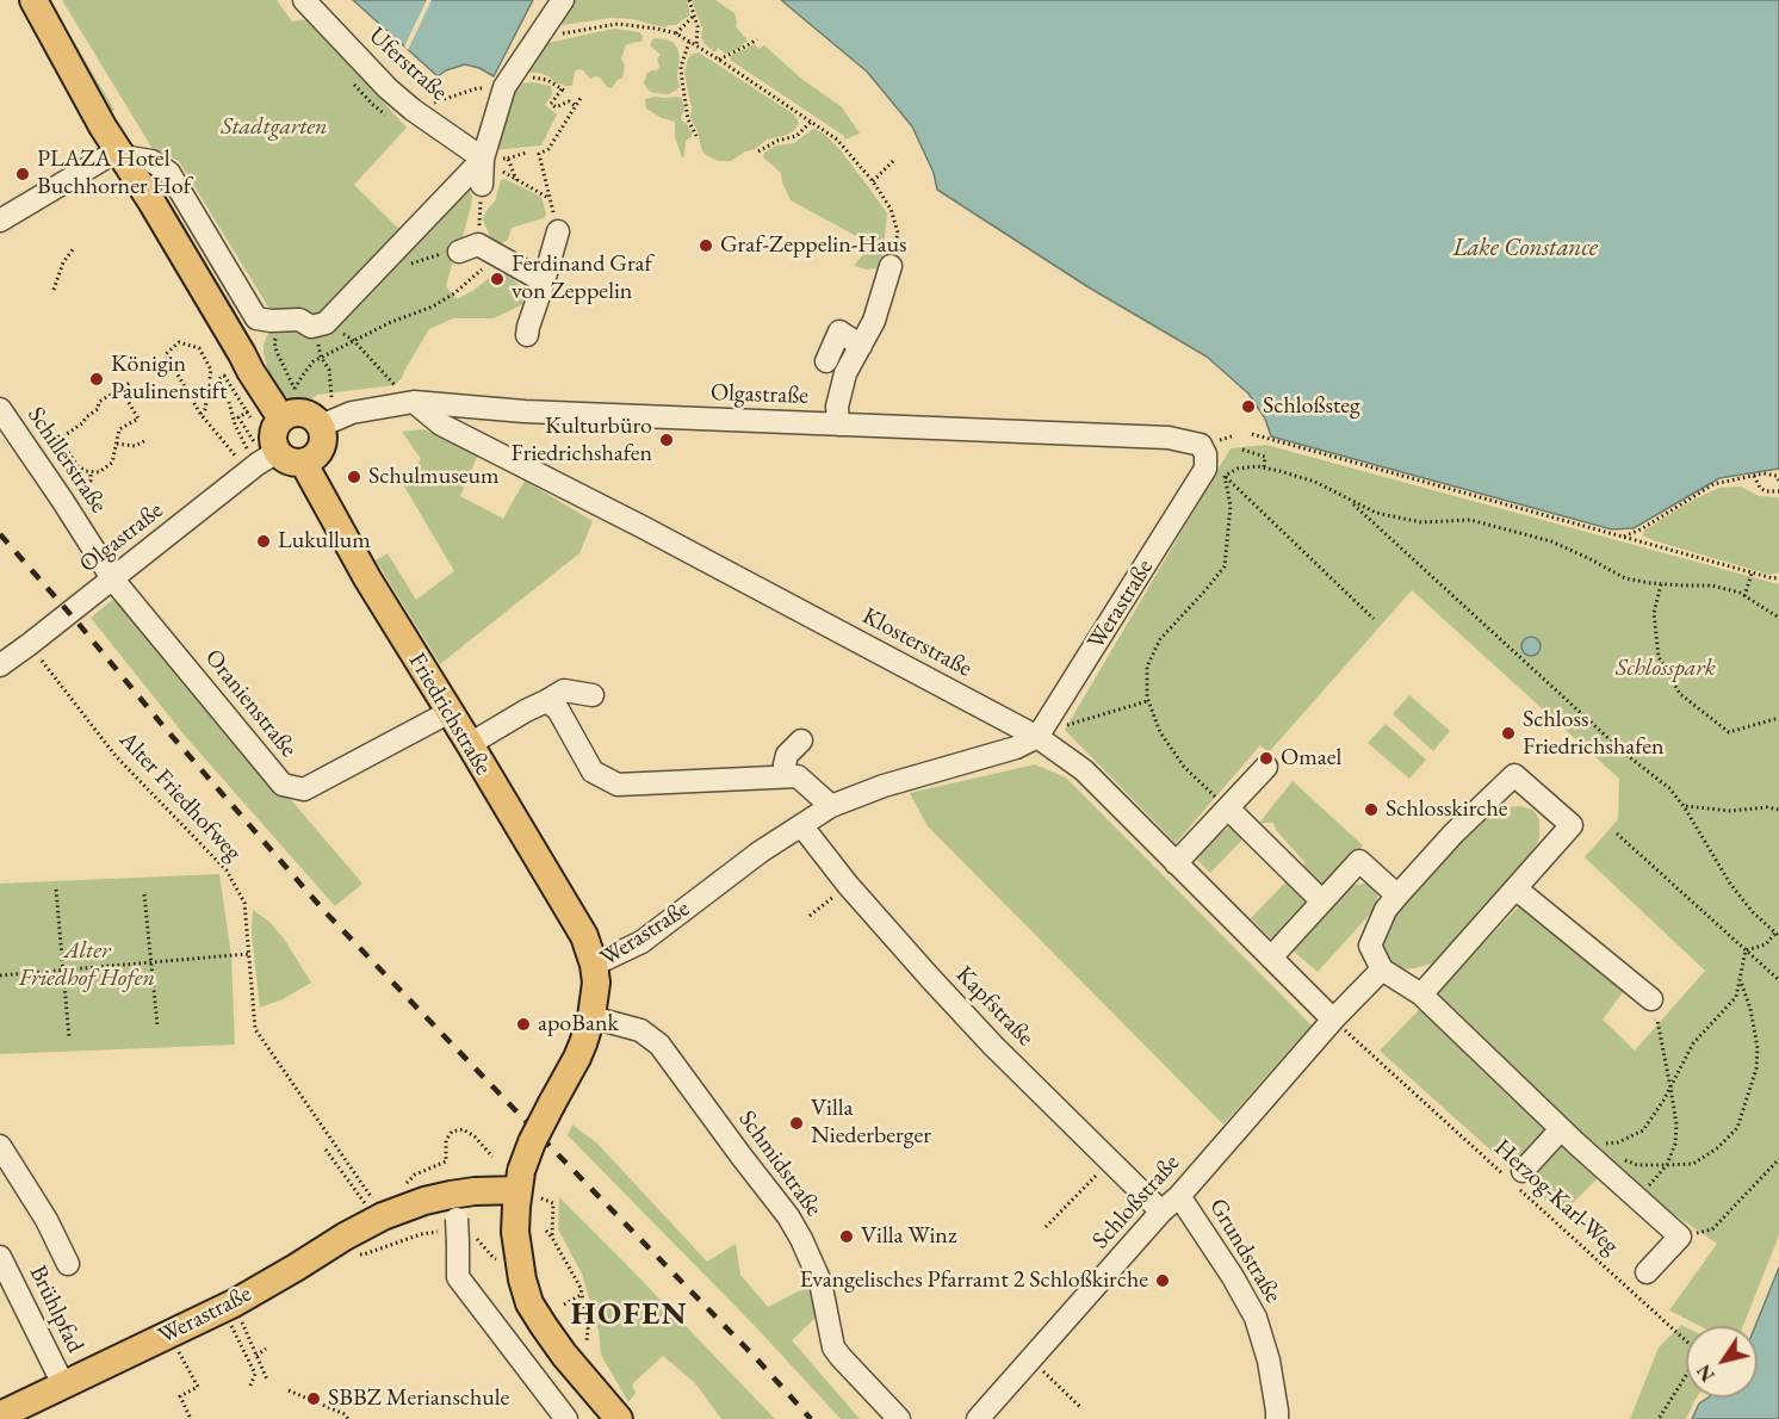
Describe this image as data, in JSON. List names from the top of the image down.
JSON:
{
  "streets": {
    "main road": ["Werastraße", "Friedrichstraße"],
    "street": [
      "Uferstraße",
      "Olgastraße",
      "Schillerstraße",
      "Klosterstraße",
      "Oranienstraße",
      "Kapfstraße",
      "Schmidstraße",
      "Schloßstraße",
      "Grundstraße",
      "Brühlpfad"
    ],
    "path": ["Alter Friedhofweg", "Herzog-Karl-Weg"]
  },
  "crossings": [
    ["Olgastraße", "Schillerstraße"],
    ["Olgastraße", "Werastraße"],
    ["Olgastraße", "Klosterstraße"],
    ["Olgastraße", "Oranienstraße"],
    ["Olgastraße", "Friedrichstraße"],
    ["Olgastraße", "Alter Friedhofweg"],
    ["Schillerstraße", "Oranienstraße"],
    ["Werastraße", "Klosterstraße"],
    ["Werastraße", "Friedrichstraße"],
    ["Werastraße", "Kapfstraße"],
    ["Werastraße", "Schmidstraße"],
    ["Werastraße", "Brühlpfad"],
    ["Klosterstraße", "Herzog-Karl-Weg"],
    ["Klosterstraße", "Schloßstraße"],
    ["Oranienstraße", "Friedrichstraße"],
    ["Kapfstraße", "Schloßstraße"],
    ["Herzog-Karl-Weg", "Schloßstraße"],
    ["Schloßstraße", "Grundstraße"]
  ],
  "districts": ["HOFEN"],
  "water": ["Lake Constance"],
  "parks": ["Stadtgarten", "Schlosspark", "Alter Friedhof Hofen"],
  "places": [
    "PLAZA Hotel Buchhorner Hof",
    "Graf-Zeppelin-Haus",
    "Ferdinand Graf von Zeppelin",
    "Königin Paulinenstift",
    "Schloßsteg",
    "Kulturbüro Friedrichshafen",
    "Schulmuseum",
    "Lukullum",
    "Schloss Friedrichshafen",
    "Omael",
    "Schlosskirche",
    "apoBank",
    "Villa Niederberger",
    "Villa Winz",
    "Evangelisches Pfarramt 2 Schloßkirche",
    "SBBZ Merianschule"
  ],
  "north": "bottom left"
}
